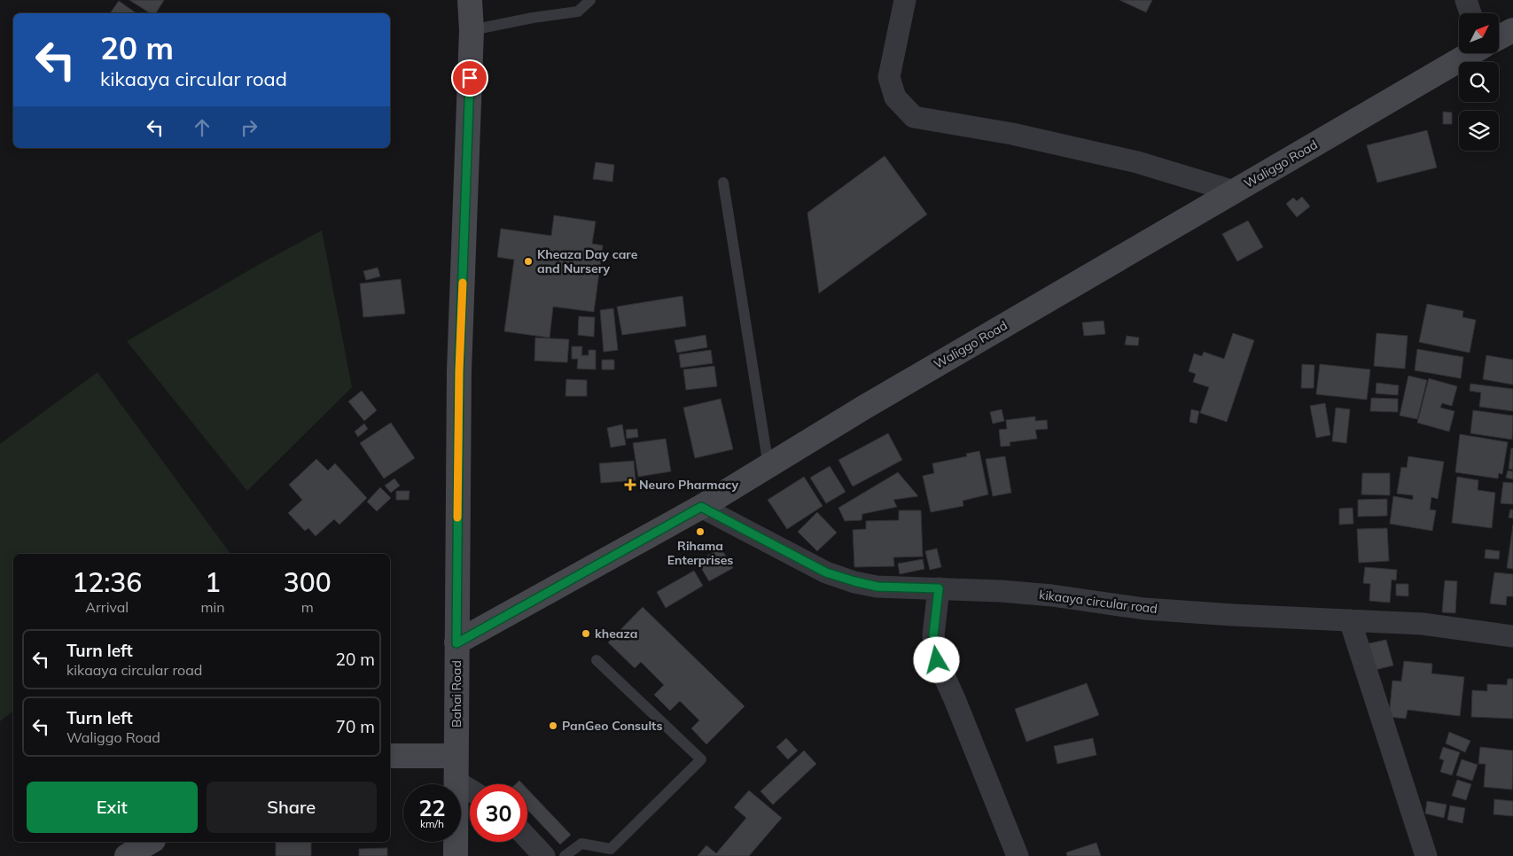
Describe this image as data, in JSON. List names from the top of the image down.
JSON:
{
  "streets": {
    "street": ["Waliggo Road", "kikaaya circular road", "Bahai Road"]
  },
  "crossings": [
    ["Waliggo Road", "kikaaya circular road"],
    ["Waliggo Road", "Bahai Road"]
  ],
  "places": {
    "other": [
      "Kheaza Day care and Nursery",
      "Rihama Enterprises",
      "kheaza",
      "PanGeo Consults"
    ],
    "health": ["Neuro Pharmacy"]
  },
  "north": "top right",
  "page": {
    "turn": ["20 m", "kikaaya circular road"],
    "eta": [
      "12:36",
      "Arrival",
      "1",
      "min",
      "300",
      "m"
    ],
    "list": [
      {
        "name": "Turn left",
        "note": "kikaaya circular road",
        "value": "20 m"
      },
      {
        "name": "Turn left",
        "note": "Waliggo Road",
        "value": "70 m"
      }
    ],
    "buttons": ["Exit", "Share"],
    "speed": "22 km/h",
    "limit": "30"
  }
}
